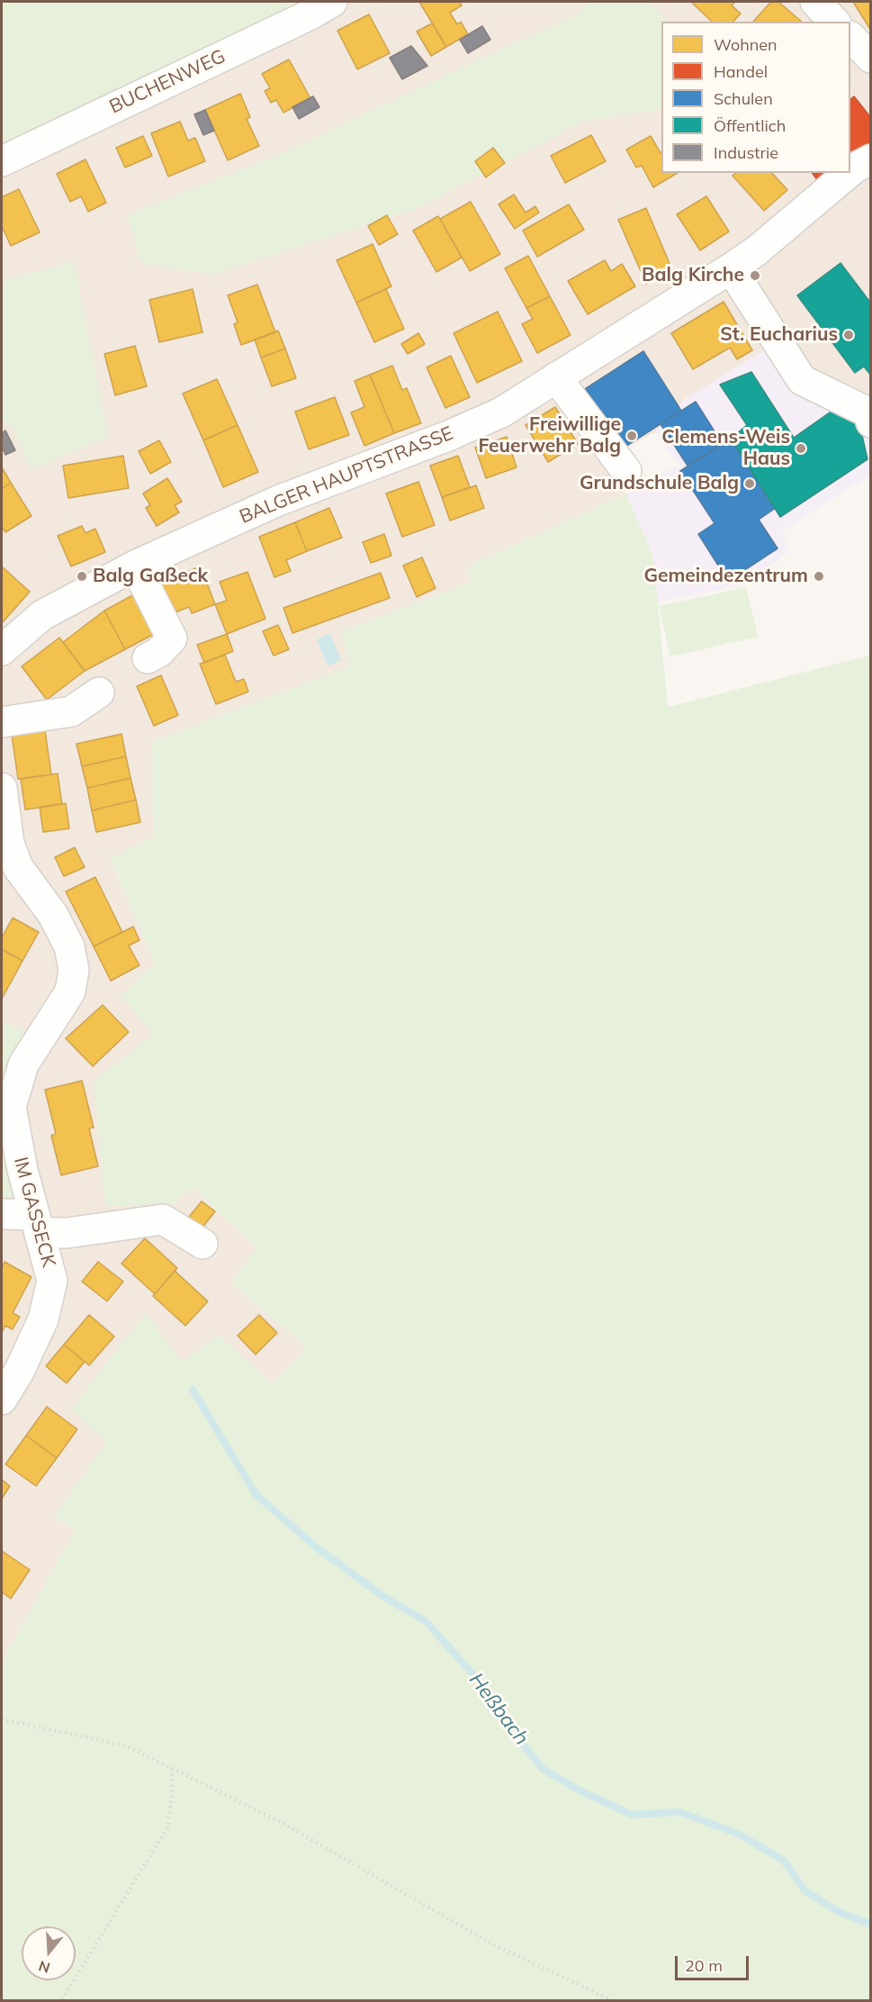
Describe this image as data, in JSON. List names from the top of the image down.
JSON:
{
  "streets": {
    "street": ["BUCHENWEG", "BALGER HAUPTSTRASSE", "IM GASSECK"]
  },
  "water": ["Heßbach"],
  "places": [
    "Balg Kirche",
    "St. Eucharius",
    "Freiwillige Feuerwehr Balg",
    "Clemens-Weis Haus",
    "Grundschule Balg",
    "Balg Gaßeck",
    "Gemeindezentrum"
  ],
  "legend": [
    "Wohnen",
    "Handel",
    "Schulen",
    "Öffentlich",
    "Industrie"
  ],
  "scale_bar": "20 m",
  "north": "bottom"
}
